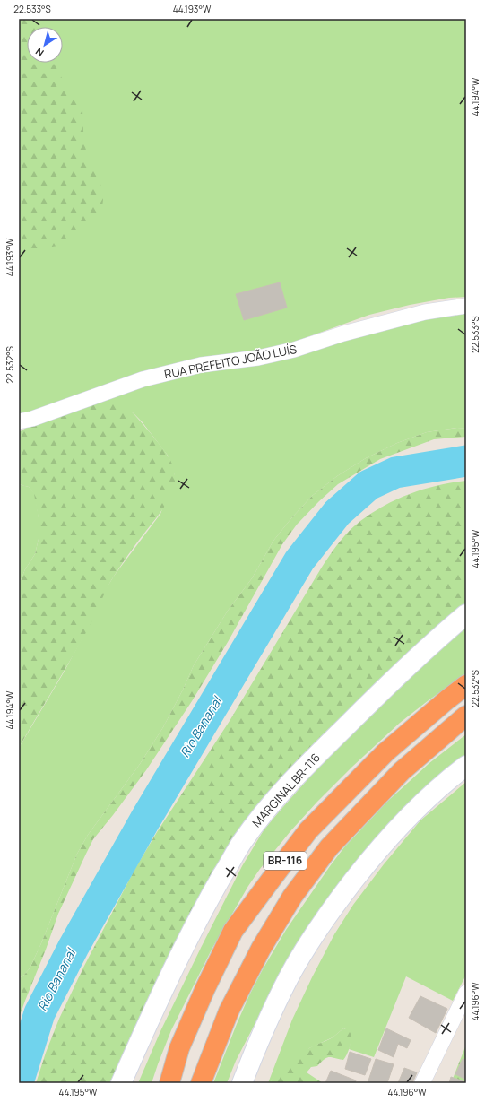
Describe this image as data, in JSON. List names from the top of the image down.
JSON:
{
  "streets": {
    "highway": ["BR-116"],
    "main road": ["MARGINAL BR-116"],
    "street": ["RUA PREFEITO JOÃO LUÍS"]
  },
  "water": ["Rio Bananal"],
  "north": "bottom left",
  "coordinates": [
    "22.533°S",
    "44.193°W",
    "44.194°W",
    "22.532°S",
    "44.195°W",
    "44.196°W"
  ]
}
